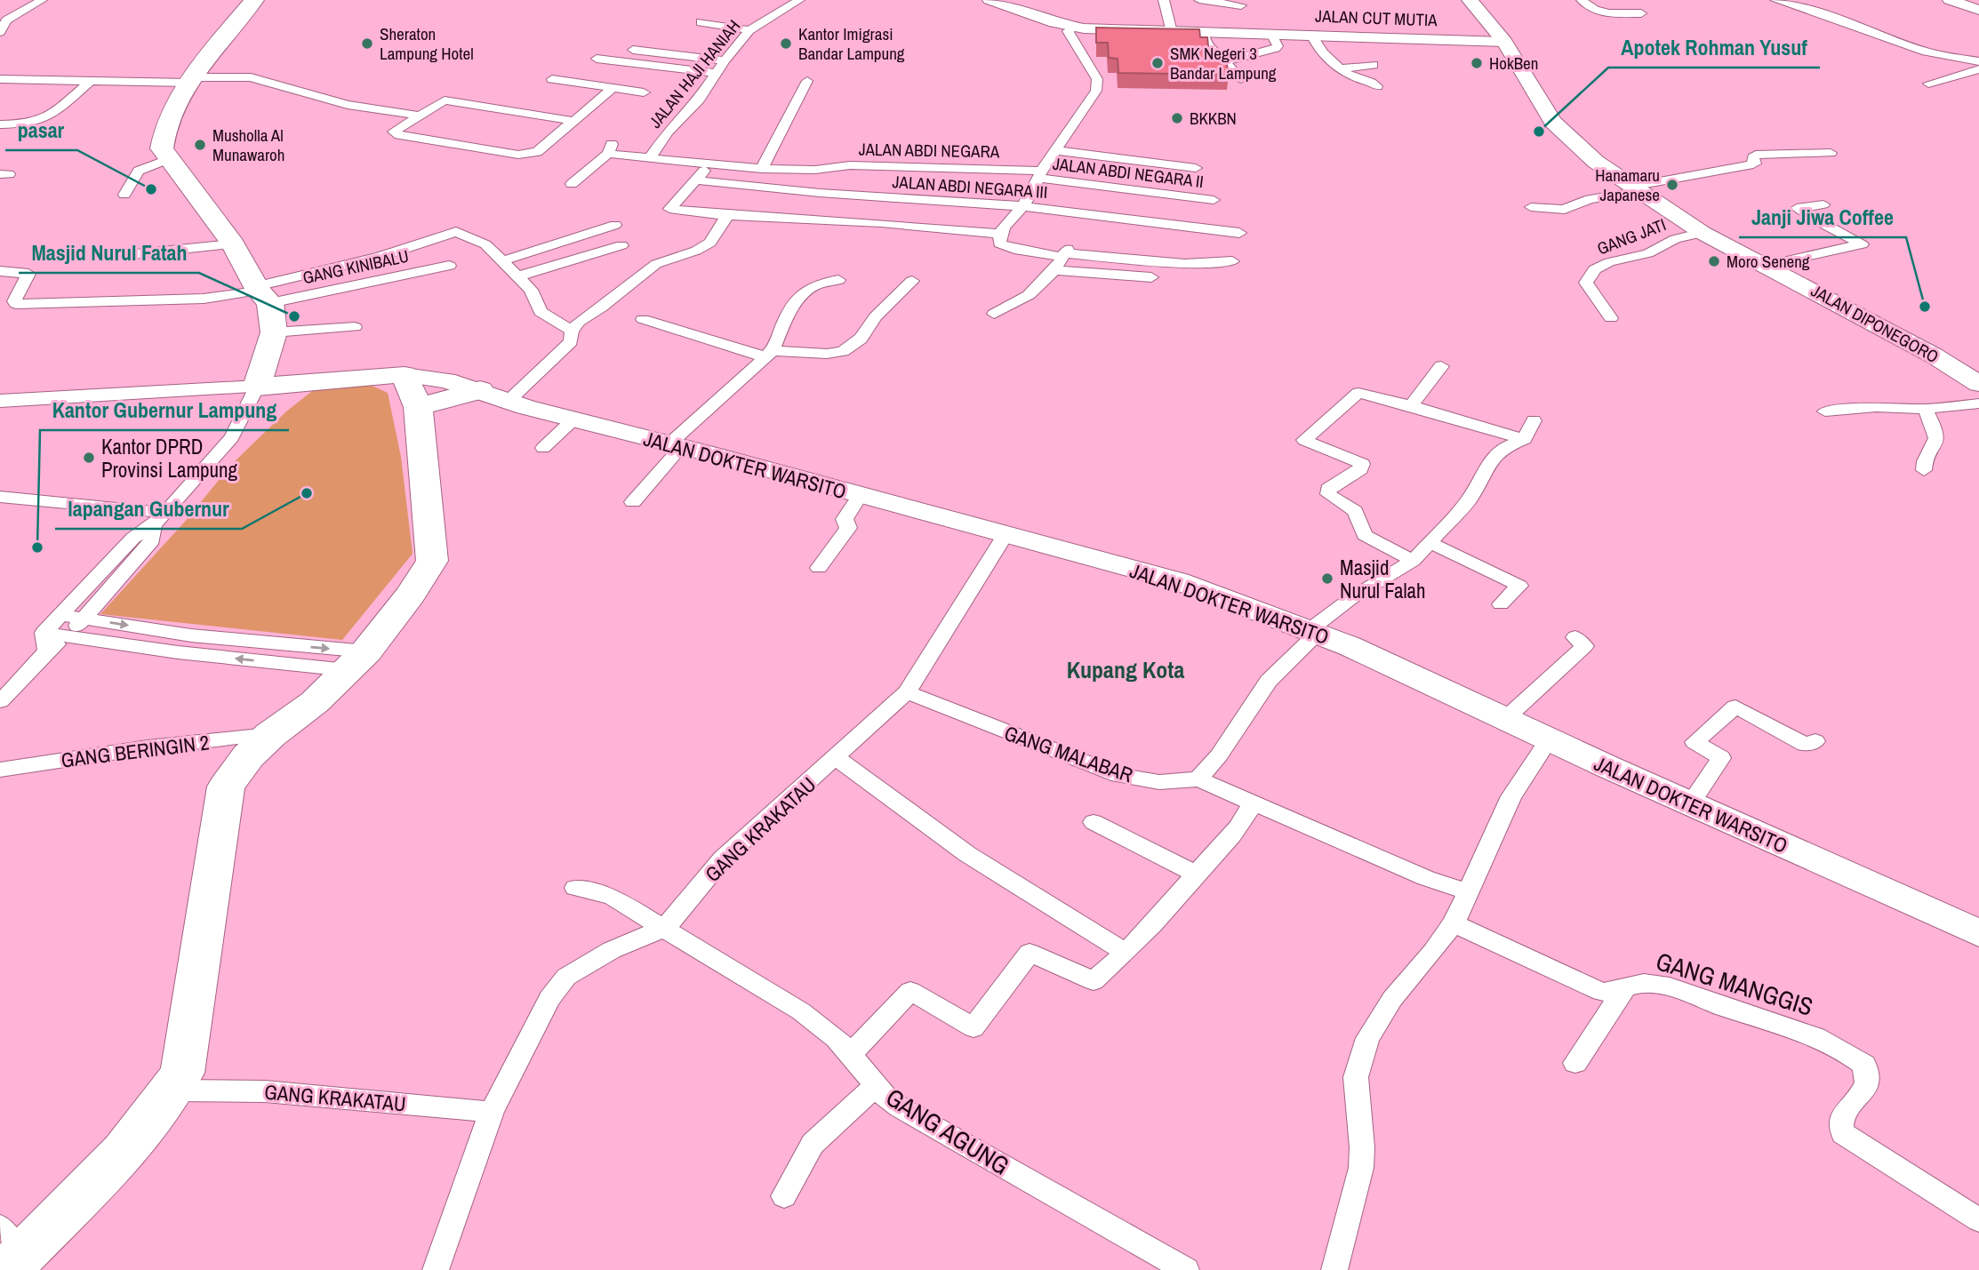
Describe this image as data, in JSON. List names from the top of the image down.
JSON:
{
  "streets": {
    "main road": ["JALAN CUT MUTIA", "JALAN DIPONEGORO", "JALAN DOKTER WARSITO"],
    "street": [
      "JALAN HAJI HANIAH",
      "JALAN ABDI NEGARA",
      "JALAN ABDI NEGARA II",
      "JALAN ABDI NEGARA III",
      "GANG JATI",
      "GANG KINIBALU",
      "GANG BERINGIN 2",
      "GANG MALABAR",
      "GANG KRAKATAU",
      "GANG MANGGIS",
      "GANG AGUNG"
    ]
  },
  "crossings": [
    ["JALAN CUT MUTIA", "JALAN DIPONEGORO"],
    ["JALAN HAJI HANIAH", "JALAN ABDI NEGARA"],
    ["JALAN ABDI NEGARA", "JALAN ABDI NEGARA II"],
    ["GANG JATI", "JALAN DIPONEGORO"],
    ["JALAN DOKTER WARSITO", "GANG KRAKATAU"],
    ["GANG MALABAR", "GANG KRAKATAU"],
    ["GANG KRAKATAU", "GANG AGUNG"]
  ],
  "districts": ["Kupang Kota"],
  "places": [
    "Sheraton Lampung Hotel",
    "Kantor Imigrasi Bandar Lampung",
    "SMK Negeri 3 Bandar Lampung",
    "HokBen",
    "BKKBN",
    "Apotek Rohman Yusuf",
    "Musholla Al Munawaroh",
    "Hanamaru Japanese",
    "pasar",
    "Moro Seneng",
    "Janji Jiwa Coffee",
    "Masjid Nurul Fatah",
    "Kantor DPRD Provinsi Lampung",
    "lapangan Gubernur",
    "Kantor Gubernur Lampung",
    "Masjid Nurul Falah"
  ]
}
